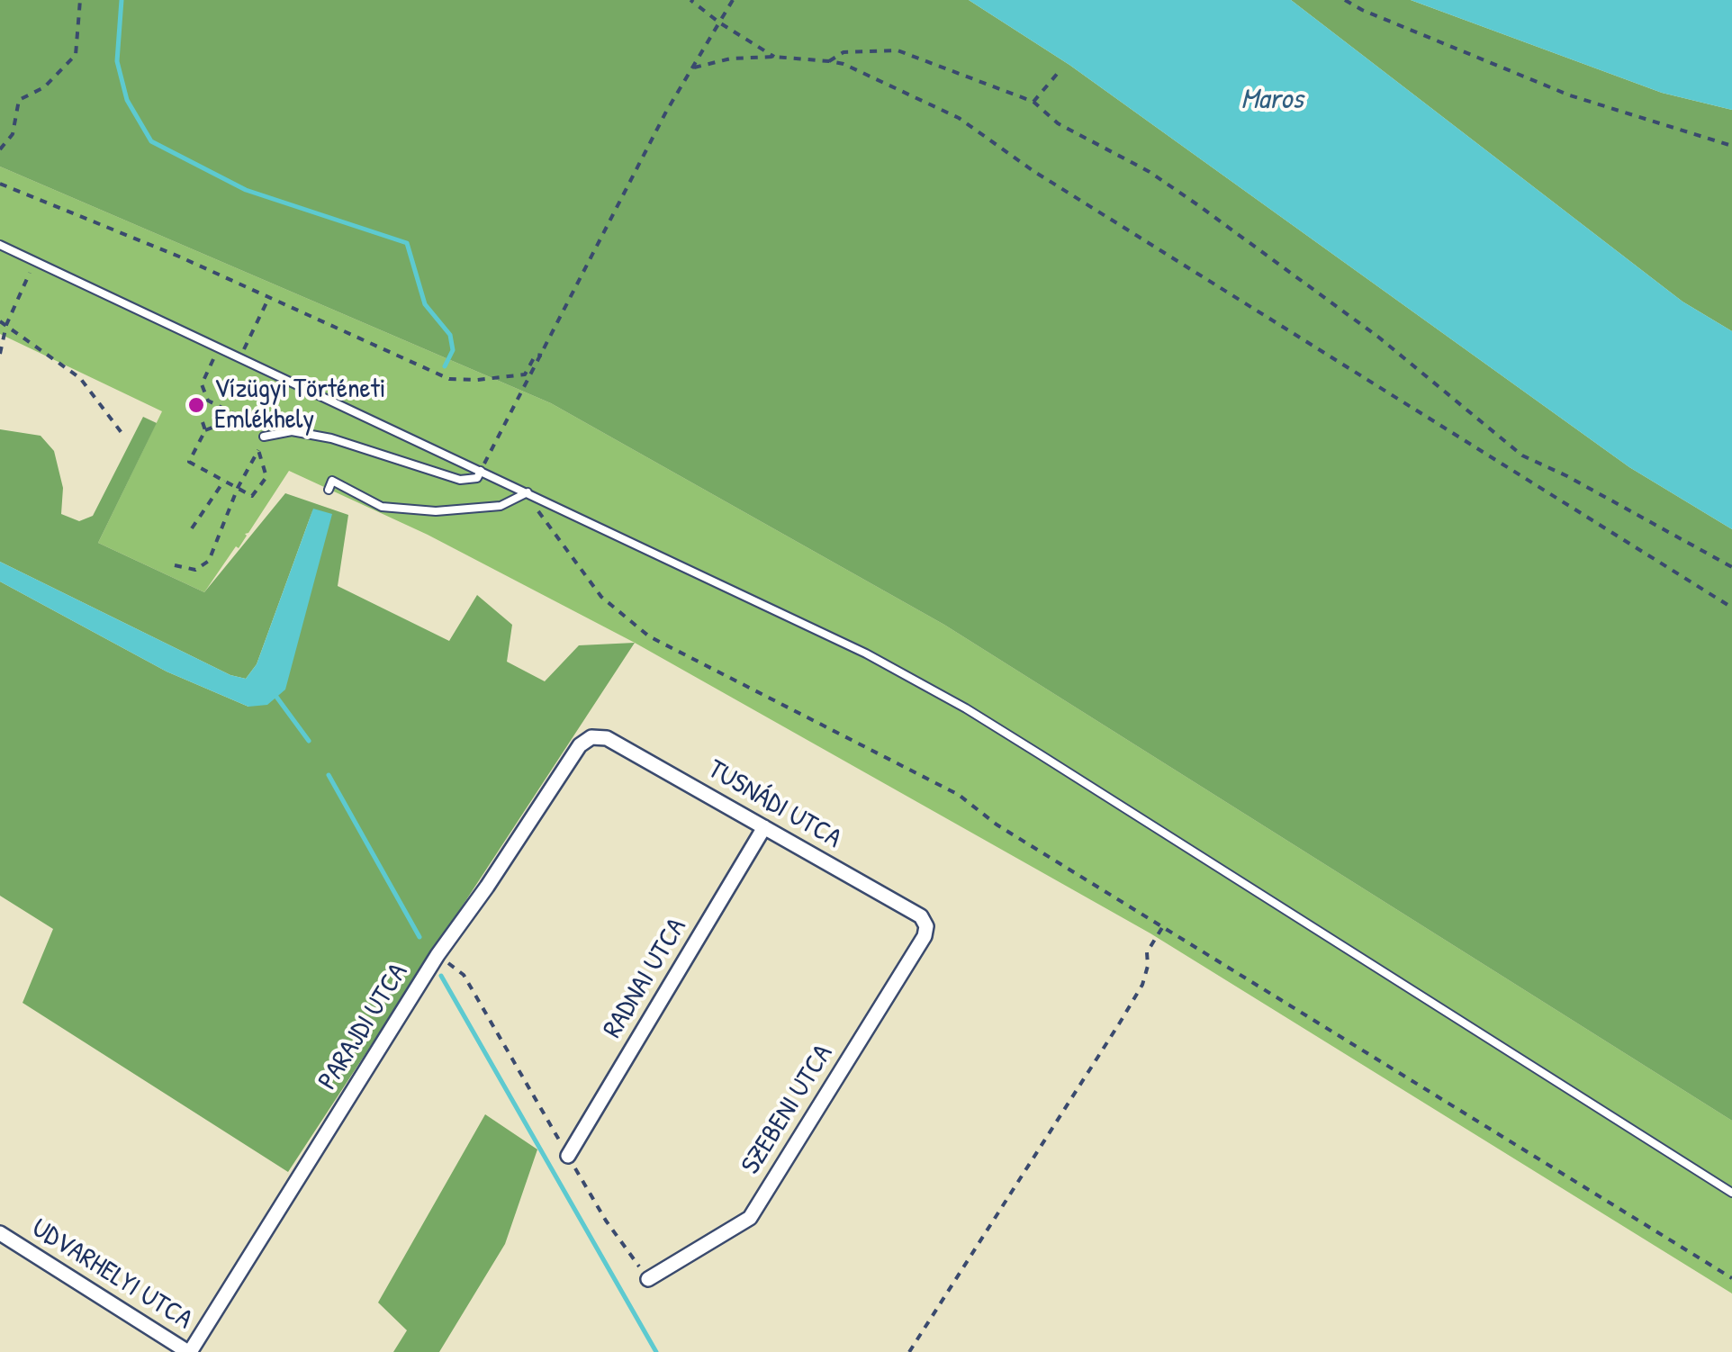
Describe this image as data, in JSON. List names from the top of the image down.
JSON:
{
  "streets": {
    "street": [
      "TUSNÁDI UTCA",
      "RADNAI UTCA",
      "PARAJDI UTCA",
      "SZEBENI UTCA",
      "UDVARHELYI UTCA"
    ]
  },
  "crossings": [
    ["TUSNÁDI UTCA", "RADNAI UTCA"],
    ["TUSNÁDI UTCA", "PARAJDI UTCA"],
    ["TUSNÁDI UTCA", "SZEBENI UTCA"],
    ["PARAJDI UTCA", "UDVARHELYI UTCA"]
  ],
  "water": ["Maros"],
  "places": ["Vízügyi Történeti Emlékhely"]
}
